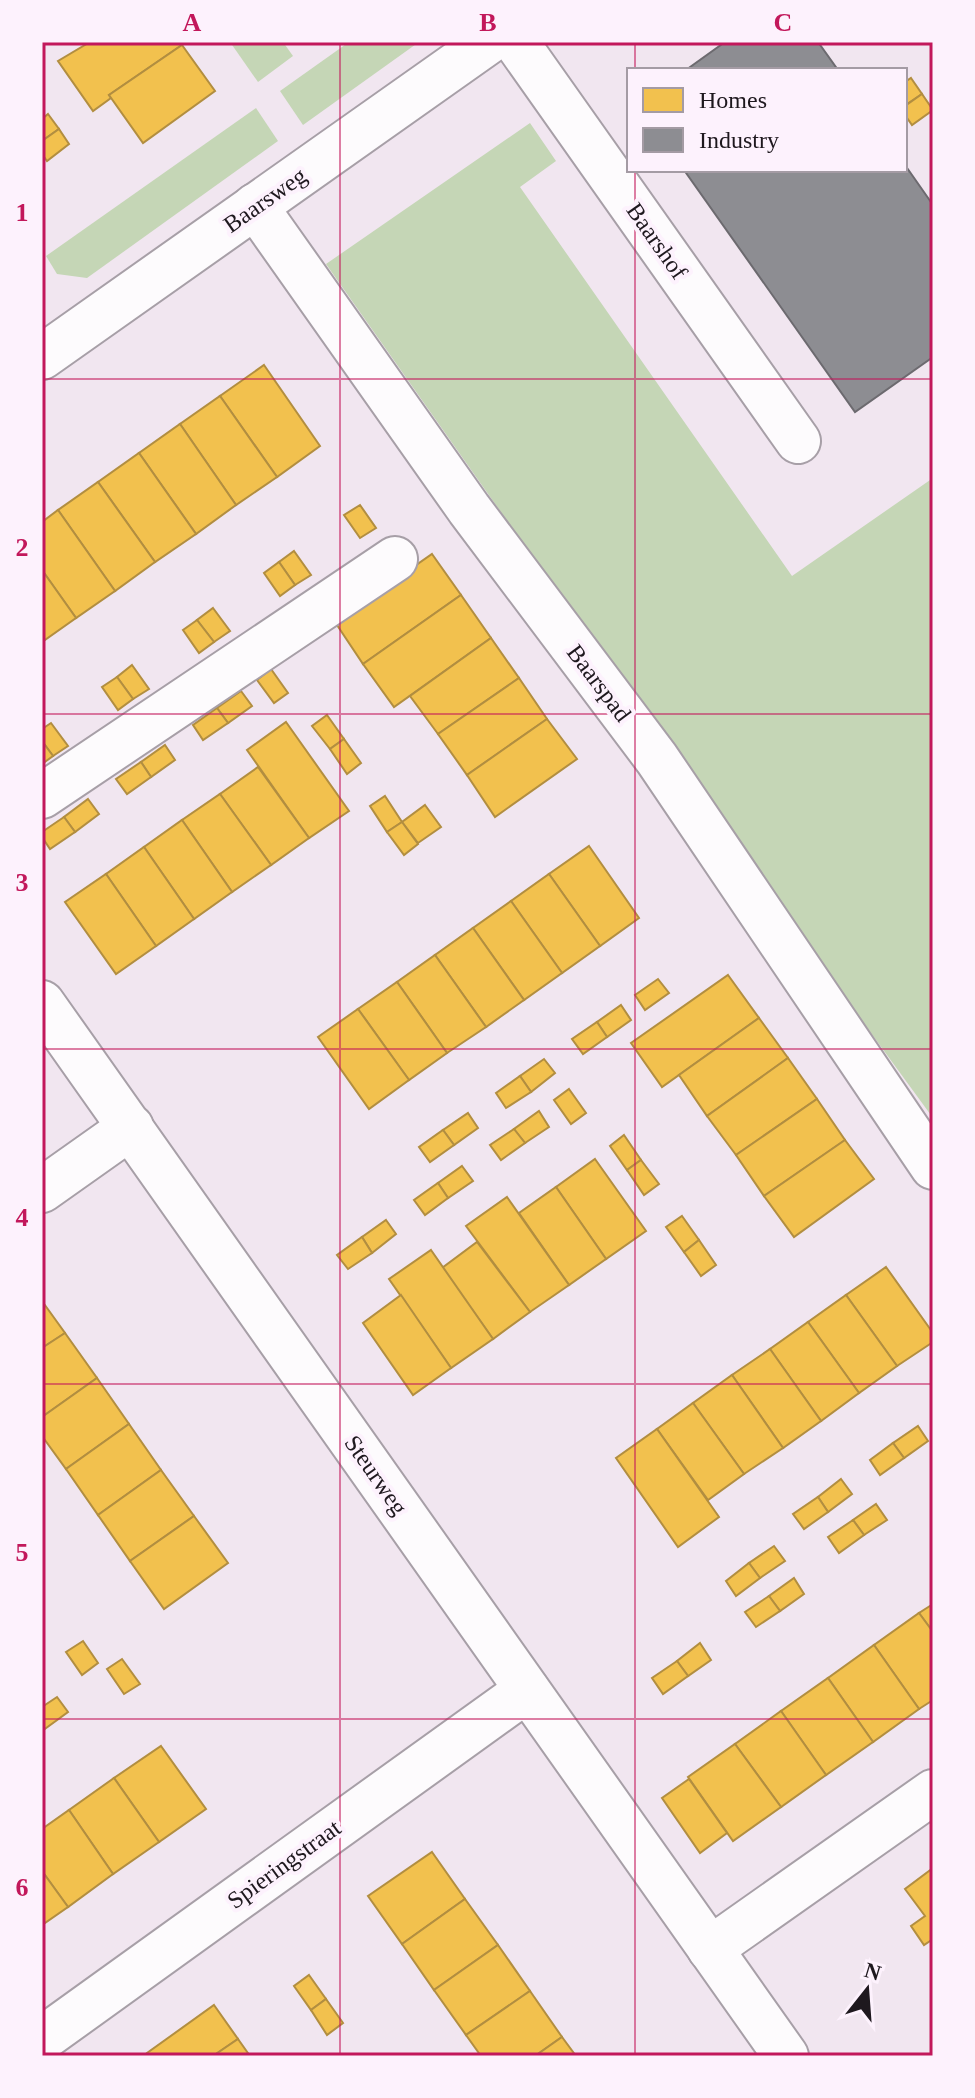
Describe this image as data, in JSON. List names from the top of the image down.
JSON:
{
  "streets": {
    "street": [
      "Baarsweg",
      "Baarshof",
      "Baarspad",
      "Steurweg",
      "Spieringstraat"
    ]
  },
  "crossings": [
    ["Baarsweg", "Baarspad"],
    ["Steurweg", "Spieringstraat"]
  ],
  "legend": ["Homes", "Industry"],
  "north": "top",
  "grid": {
    "columns": ["A", "B", "C"],
    "rows": [
      "1",
      "2",
      "3",
      "4",
      "5",
      "6"
    ]
  }
}
